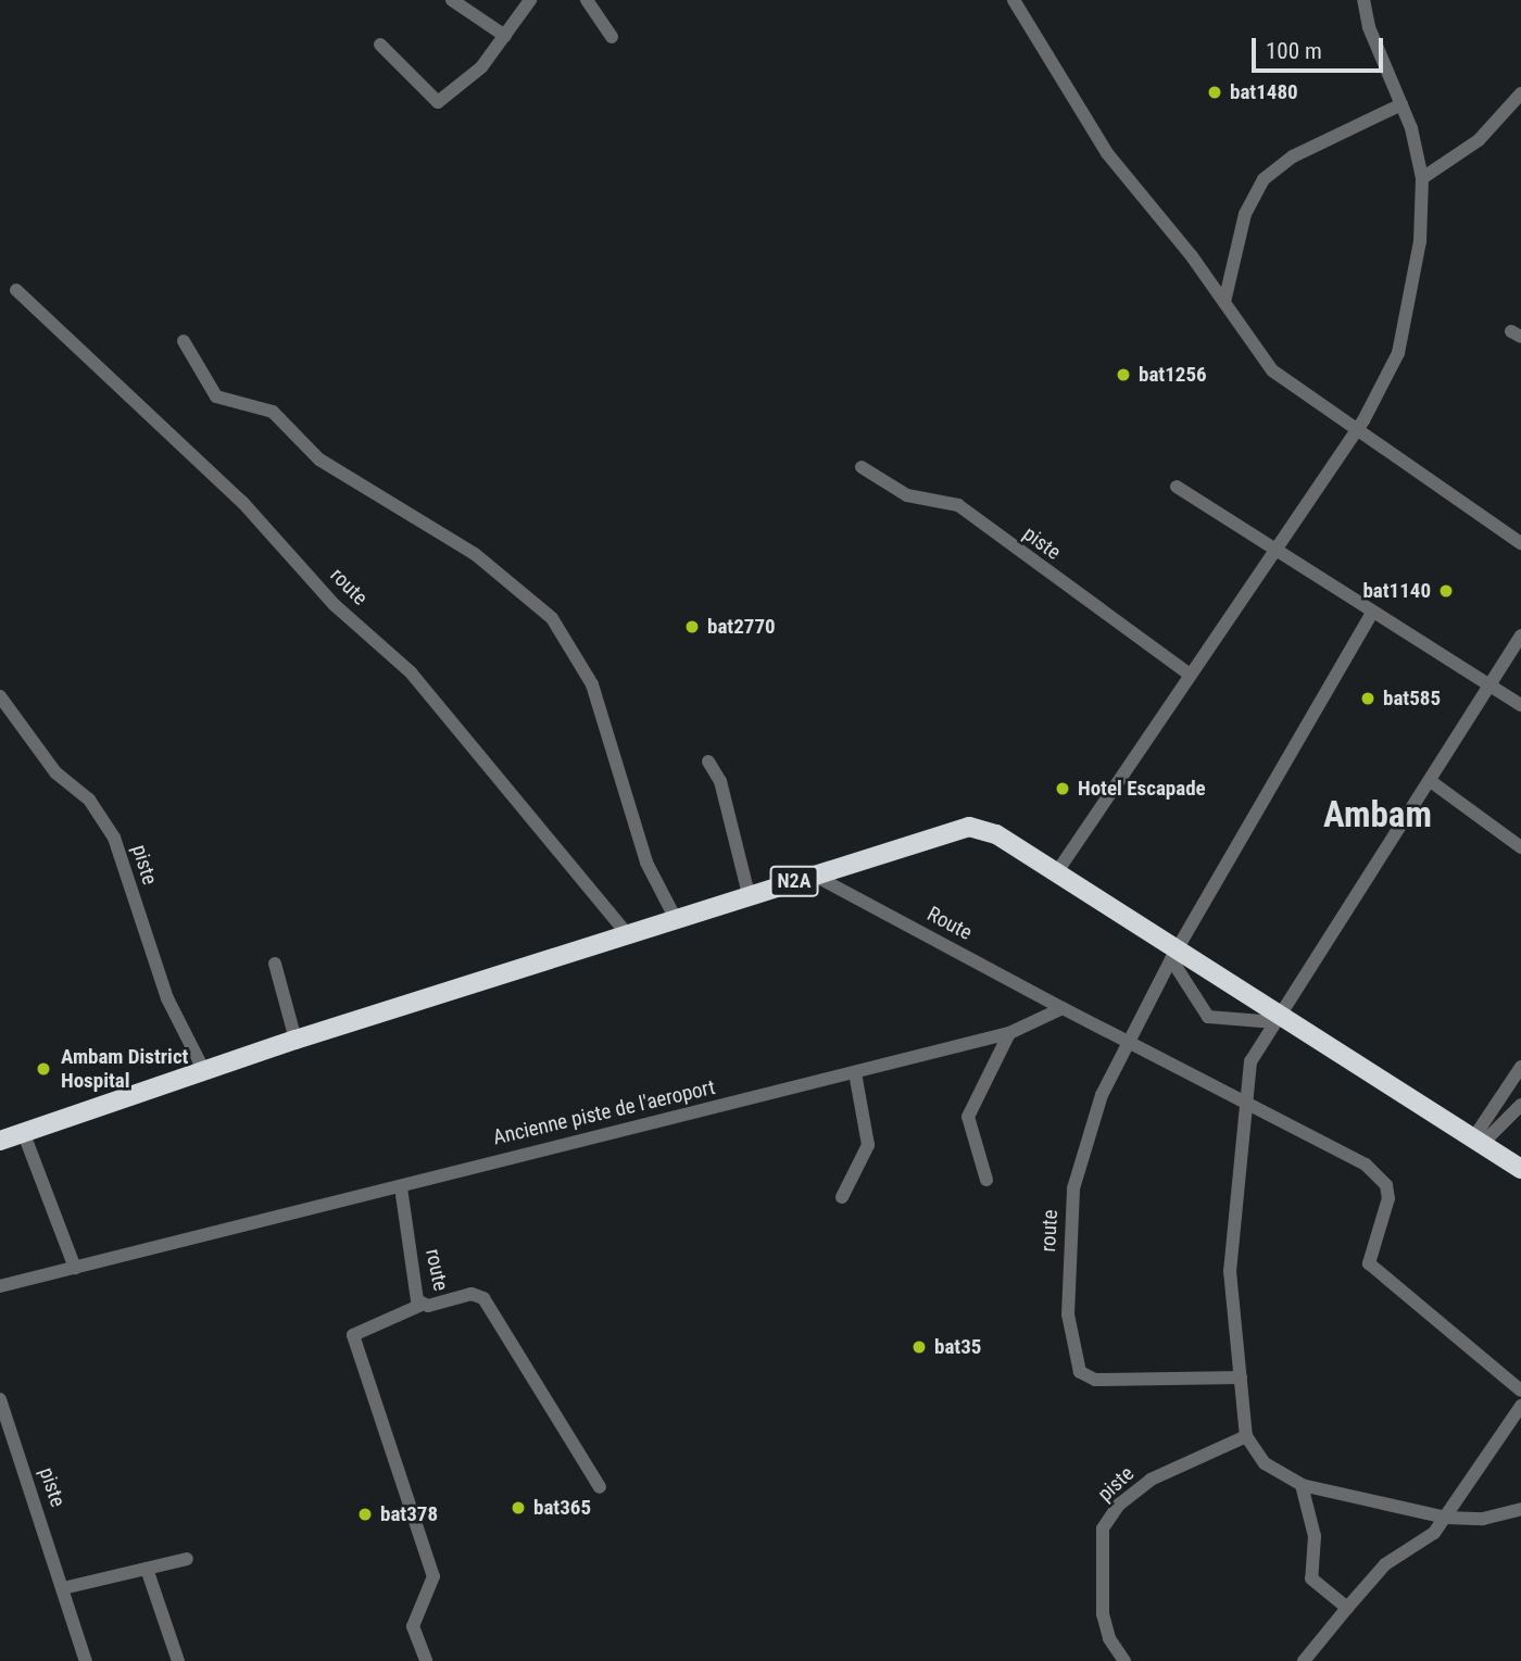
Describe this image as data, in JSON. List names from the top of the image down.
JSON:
{
  "streets": {
    "highway": ["N2A"],
    "street": [
      "piste",
      "route",
      "Route",
      "Ancienne piste de l'aeroport"
    ]
  },
  "crossings": [
    ["piste", "N2A"],
    ["route", "N2A"],
    ["route", "Ancienne piste de l'aeroport"],
    ["N2A", "Route"],
    ["Route", "Ancienne piste de l'aeroport"]
  ],
  "districts": ["Ambam"],
  "places": [
    "bat1480",
    "bat1256",
    "bat1140",
    "bat2770",
    "bat585",
    "Hotel Escapade",
    "Ambam District Hospital",
    "bat35",
    "bat365",
    "bat378"
  ],
  "scale_bar": "100 m"
}
